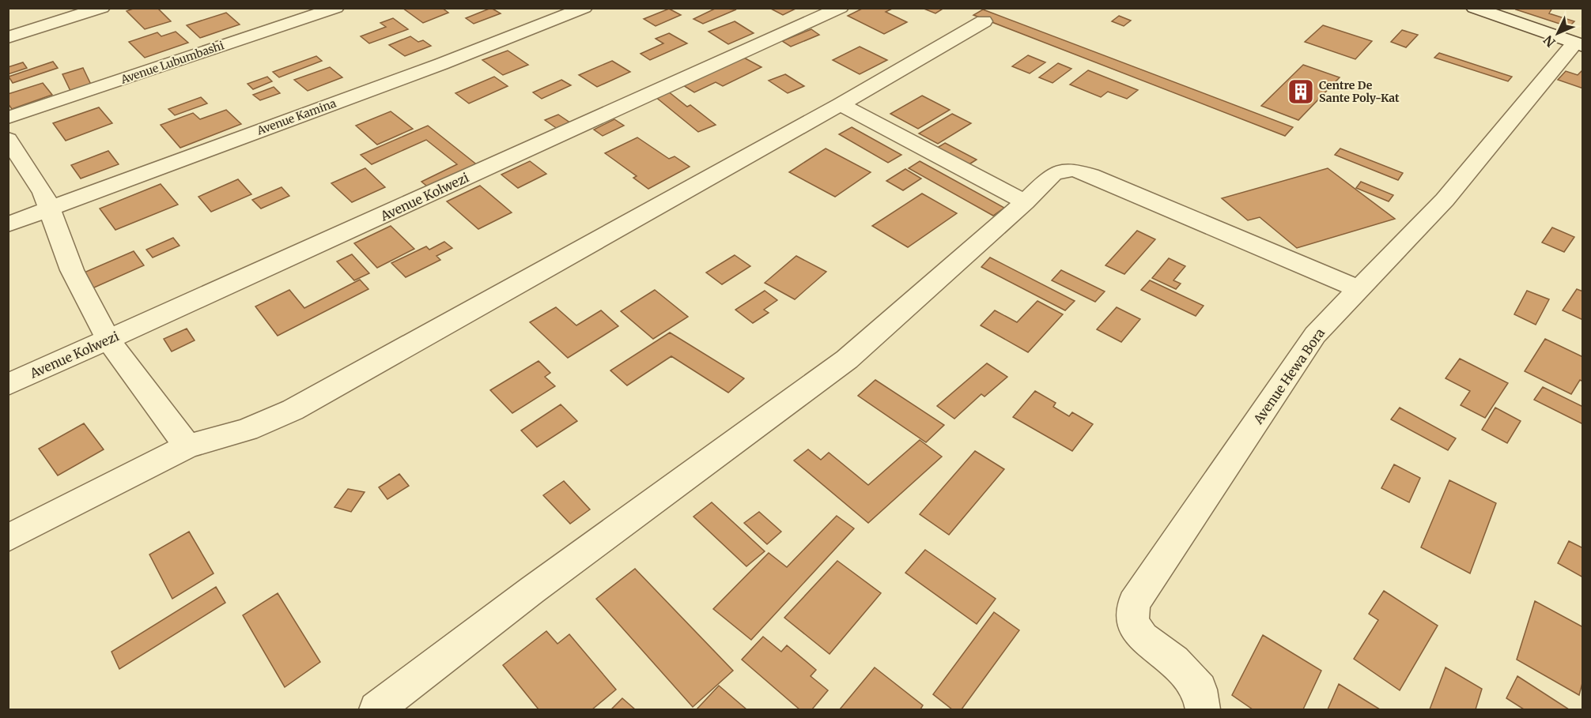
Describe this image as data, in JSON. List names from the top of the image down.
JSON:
{
  "streets": {
    "street": [
      "Avenue Lubumbashi",
      "Avenue Kamina",
      "Avenue Kolwezi",
      "Avenue Hewa Bora"
    ]
  },
  "places": {
    "building": ["Centre De Sante Poly-Kat"]
  },
  "north": "bottom left"
}
